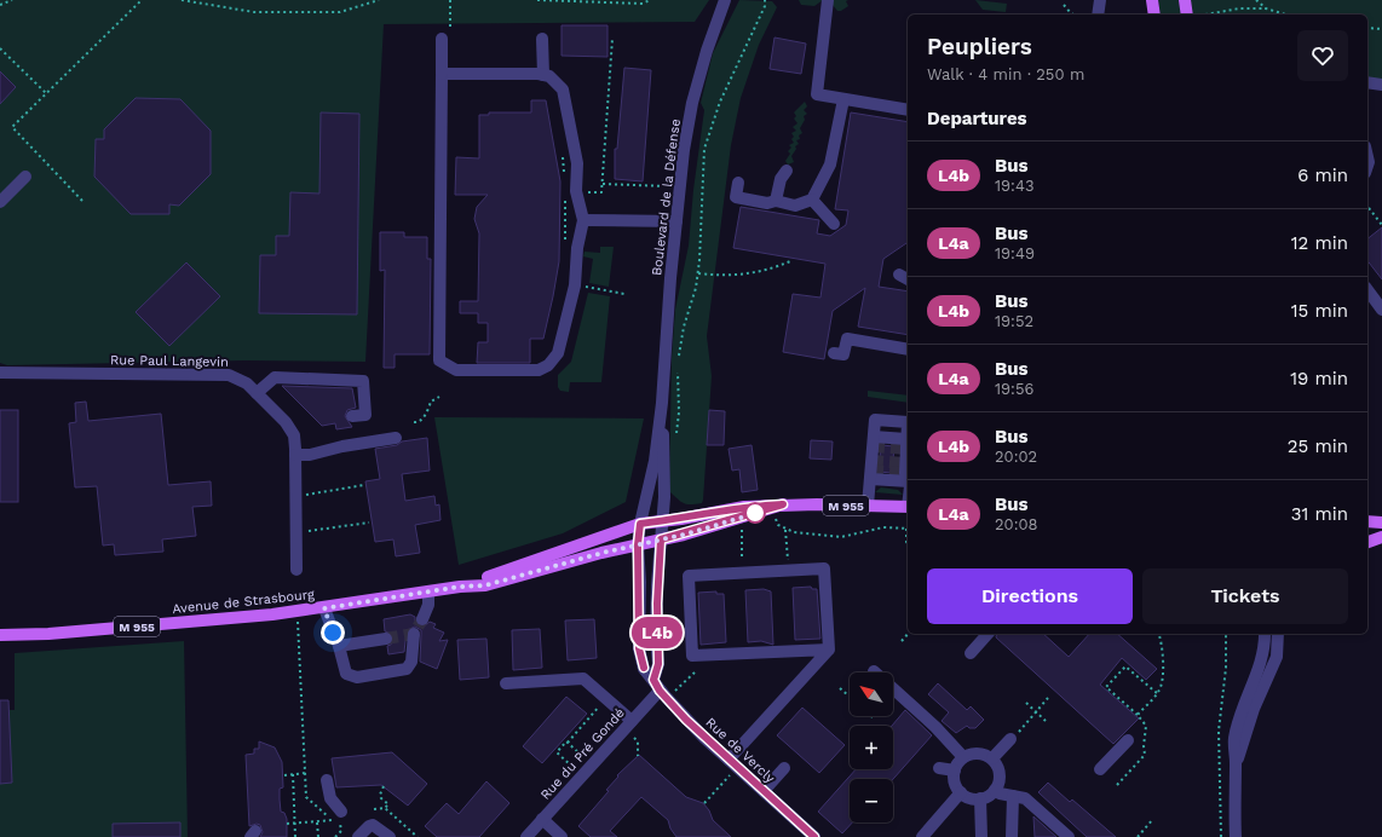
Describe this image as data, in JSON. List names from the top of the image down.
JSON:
{
  "streets": {
    "main road": ["M 955", "Avenue de Strasbourg"],
    "street": [
      "Boulevard de la Défense",
      "Rue Paul Langevin",
      "Rue de Vercly",
      "Rue du Pré Gondé"
    ]
  },
  "crossings": [
    ["Boulevard de la Défense", "Avenue de Strasbourg"],
    ["Boulevard de la Défense", "Rue de Vercly"],
    ["Avenue de Strasbourg", "Rue de Vercly"],
    ["Rue de Vercly", "Rue du Pré Gondé"]
  ],
  "lines": ["bus line L4b"],
  "north": "top left",
  "page": {
    "on_map": "L4b",
    "heading": [
      ["Peupliers", "Walk · 4 min · 250 m"],
      "Departures"
    ],
    "list": [
      {
        "mark": "L4b",
        "name": "Bus",
        "note": "19:43",
        "value": "6 min"
      },
      {
        "mark": "L4a",
        "name": "Bus",
        "note": "19:49",
        "value": "12 min"
      },
      {
        "mark": "L4b",
        "name": "Bus",
        "note": "19:52",
        "value": "15 min"
      },
      {
        "mark": "L4a",
        "name": "Bus",
        "note": "19:56",
        "value": "19 min"
      },
      {
        "mark": "L4b",
        "name": "Bus",
        "note": "20:02",
        "value": "25 min"
      },
      {
        "mark": "L4a",
        "name": "Bus",
        "note": "20:08",
        "value": "31 min"
      }
    ],
    "buttons": ["Directions", "Tickets"],
    "map_buttons": ["+", "−"]
  }
}
